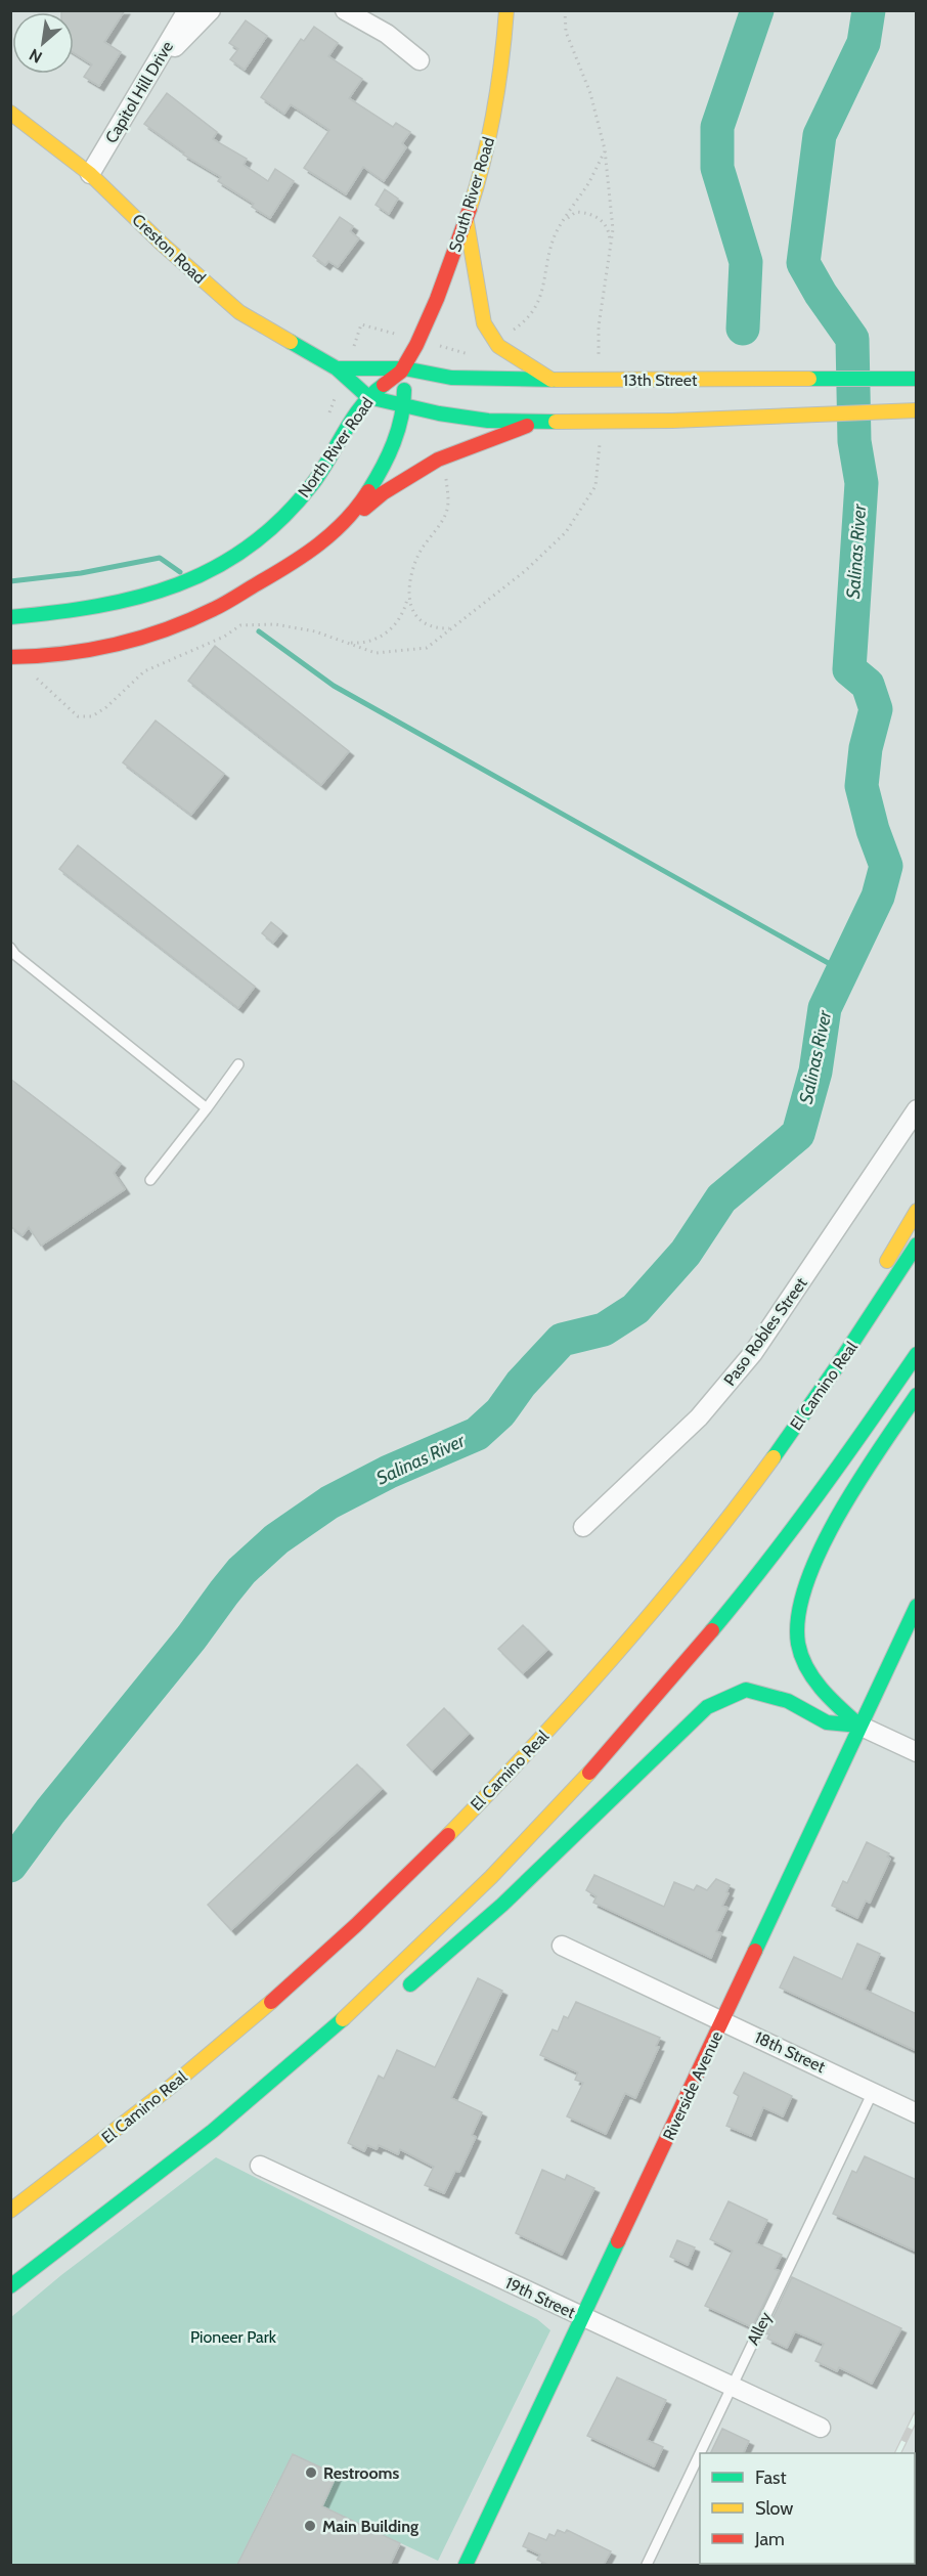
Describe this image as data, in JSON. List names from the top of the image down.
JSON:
{
  "streets": {
    "main road": [
      "South River Road",
      "Creston Road",
      "13th Street",
      "North River Road",
      "El Camino Real",
      "Riverside Avenue"
    ],
    "street": [
      "Capitol Hill Drive",
      "Paso Robles Street",
      "18th Street",
      "19th Street"
    ],
    "lane": ["Alley"]
  },
  "crossings": [
    ["Capitol Hill Drive", "Creston Road"],
    ["South River Road", "13th Street"],
    ["South River Road", "North River Road"],
    ["Creston Road", "North River Road"],
    ["13th Street", "North River Road"],
    ["18th Street", "Riverside Avenue"],
    ["18th Street", "Alley"],
    ["Riverside Avenue", "19th Street"],
    ["19th Street", "Alley"]
  ],
  "water": ["Salinas River"],
  "parks": ["Pioneer Park"],
  "places": ["Restrooms", "Main Building"],
  "legend": ["Fast", "Slow", "Jam"],
  "north": "bottom left"
}
